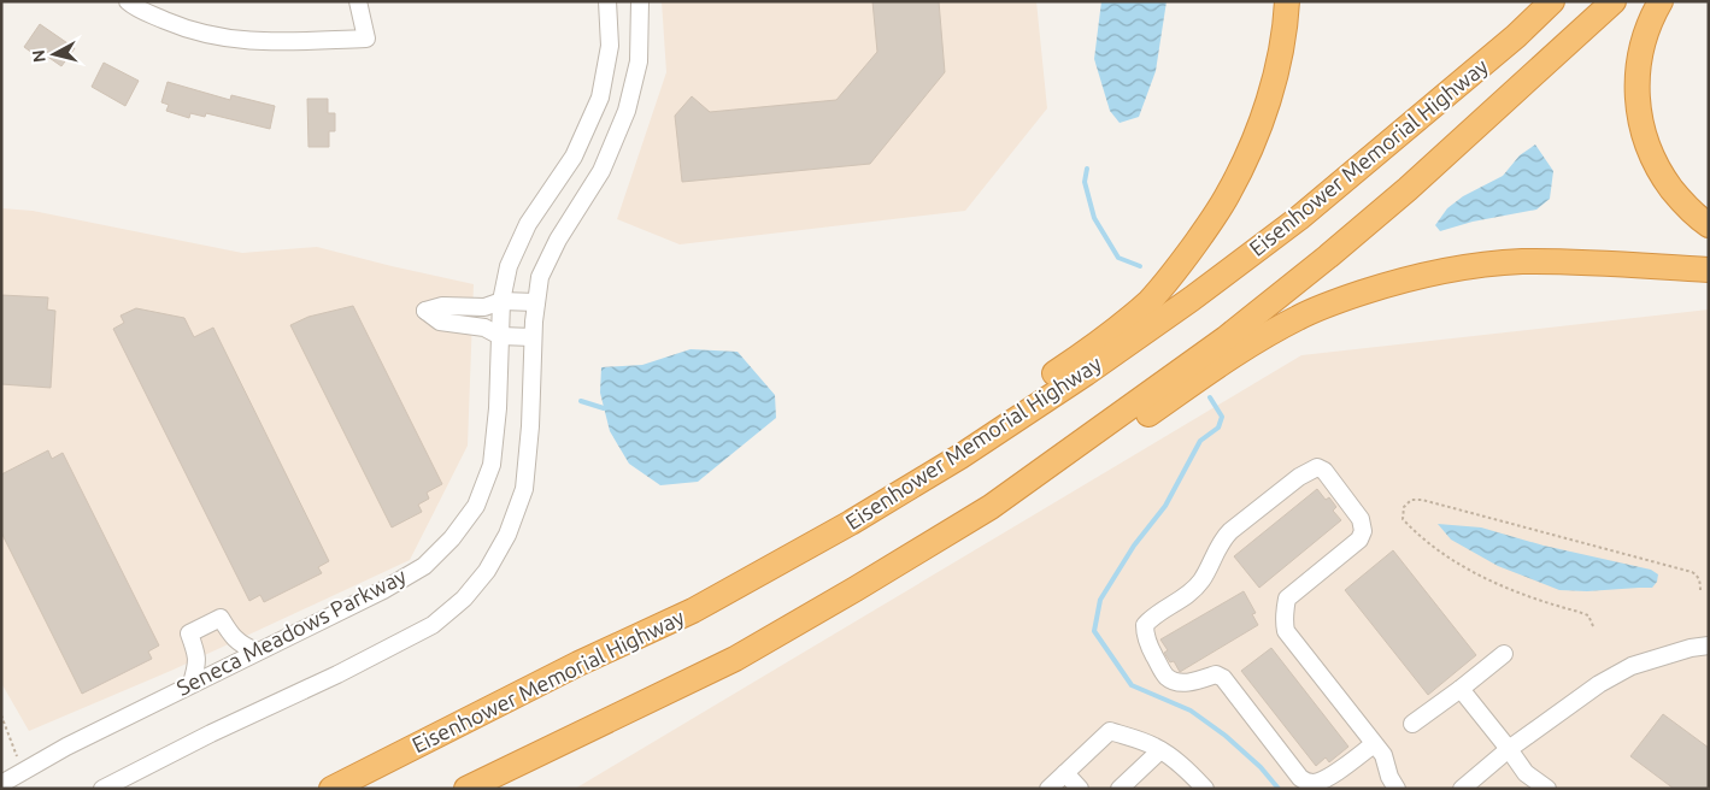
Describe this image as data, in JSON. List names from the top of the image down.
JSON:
{
  "streets": {
    "highway": ["Eisenhower Memorial Highway"],
    "street": ["Seneca Meadows Parkway"]
  },
  "north": "left"
}
